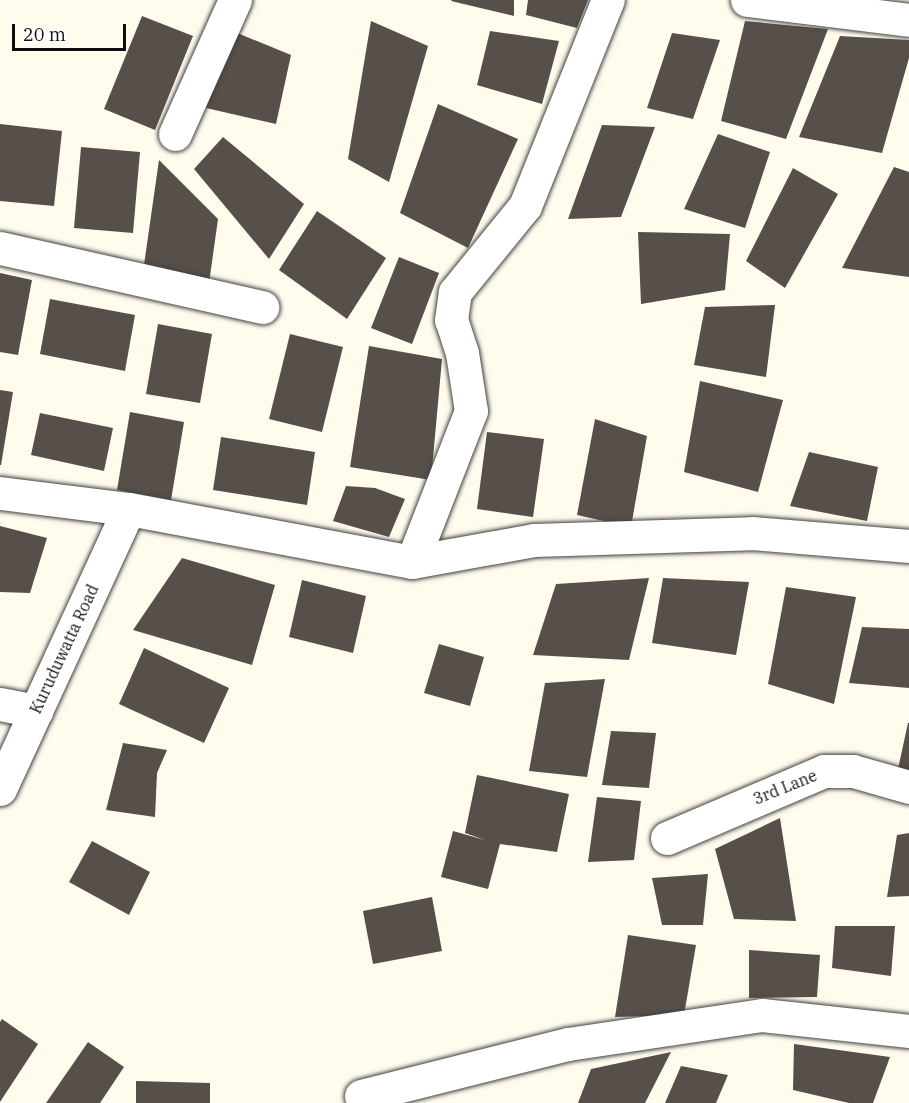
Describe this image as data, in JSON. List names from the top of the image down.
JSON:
{
  "streets": {
    "street": ["Kuruduwatta Road", "3rd Lane"]
  },
  "scale_bar": "20 m"
}
